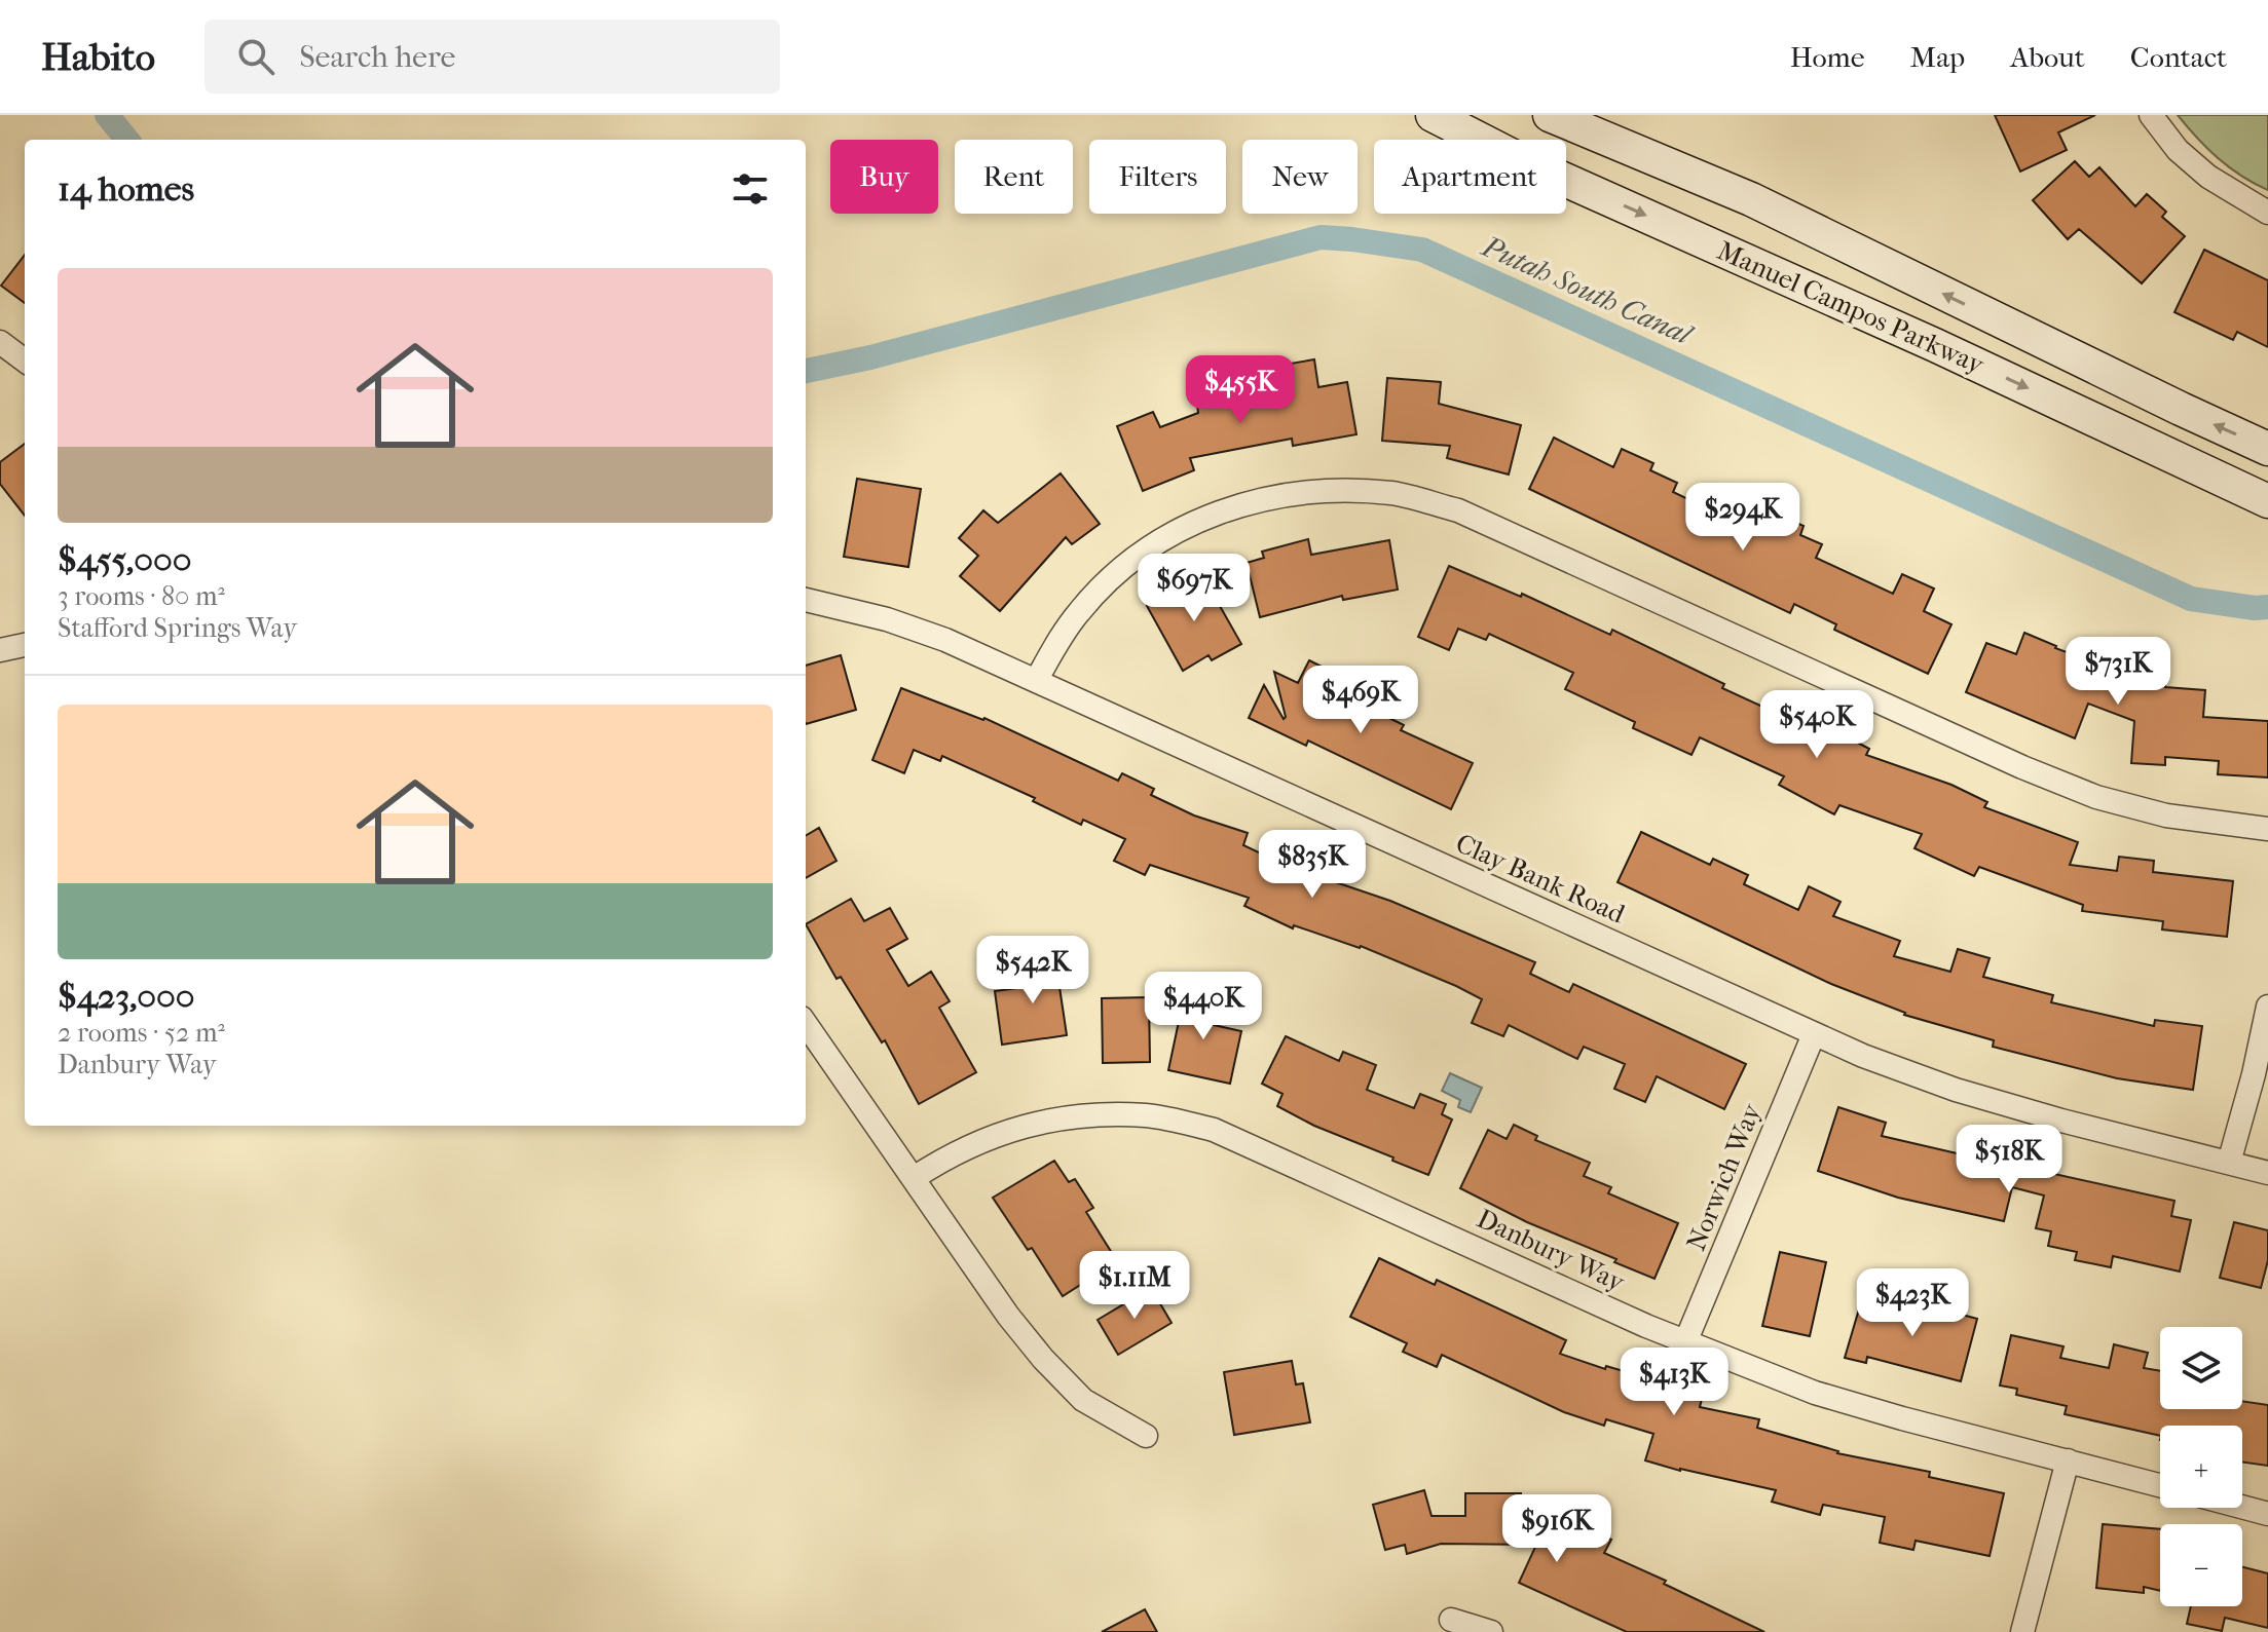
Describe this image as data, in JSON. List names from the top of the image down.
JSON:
{
  "streets": {
    "main road": ["Manuel Campos Parkway"],
    "street": ["Clay Bank Road", "Norwich Way", "Danbury Way"]
  },
  "crossings": [
    ["Clay Bank Road", "Norwich Way"],
    ["Norwich Way", "Danbury Way"]
  ],
  "water": ["Putah South Canal"],
  "page": {
    "header": "Habito",
    "search": "Search here",
    "nav": [
      "Home",
      "Map",
      "About",
      "Contact"
    ],
    "chip": [
      "Buy",
      "Rent",
      "Filters",
      "New",
      "Apartment"
    ],
    "heading": "14 homes",
    "list": [
      {
        "name": "$455,000",
        "note": "3 rooms · 80 m² · Stafford Springs Way"
      },
      {
        "name": "$423,000",
        "note": "2 rooms · 52 m² · Danbury Way"
      }
    ],
    "price": [
      "$455K",
      "$294K",
      "$697K",
      "$731K",
      "$469K",
      "$540K",
      "$835K",
      "$542K",
      "$440K",
      "$518K",
      "$1.11M",
      "$423K",
      "$413K",
      "$916K"
    ],
    "map_buttons": ["+", "−"]
  }
}
